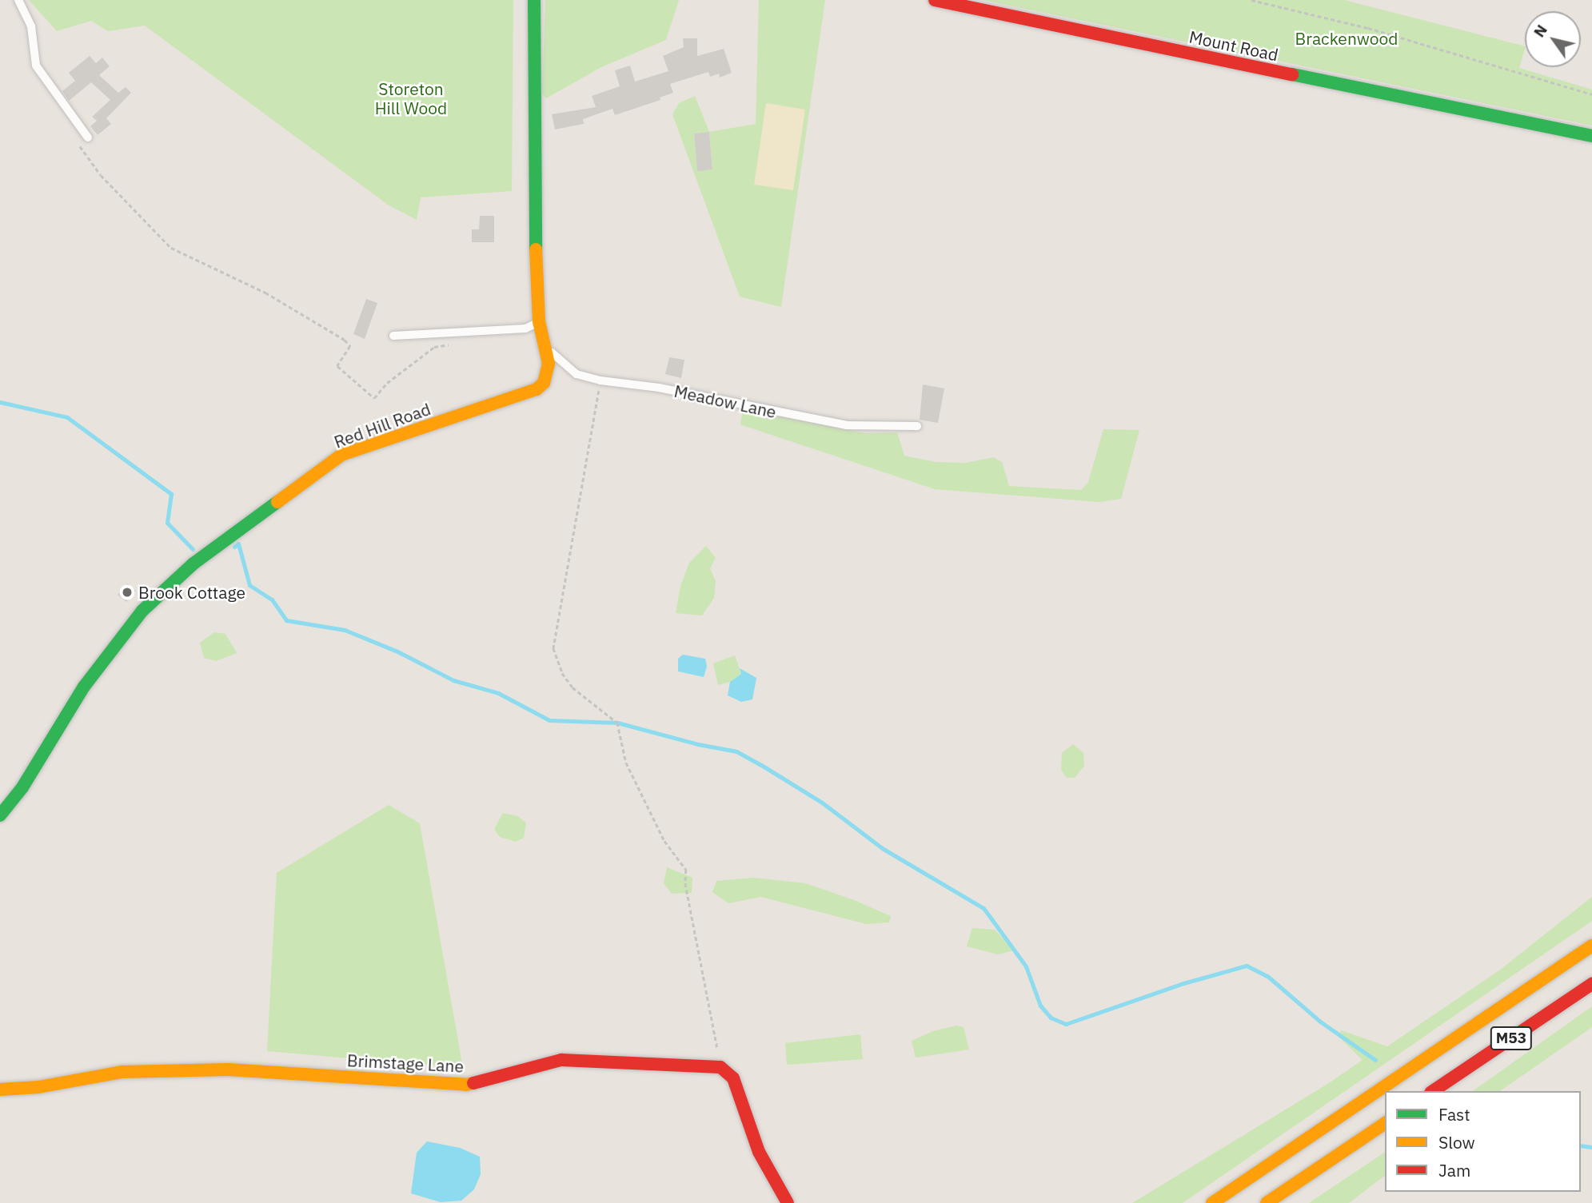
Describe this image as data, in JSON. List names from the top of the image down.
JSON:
{
  "streets": {
    "main road": [
      "Mount Road",
      "Red Hill Road",
      "M53",
      "Brimstage Lane"
    ],
    "lane": ["Meadow Lane"]
  },
  "crossings": [
    ["Meadow Lane", "Red Hill Road"]
  ],
  "parks": ["Brackenwood", "Storeton Hill Wood"],
  "places": ["Brook Cottage"],
  "legend": ["Fast", "Slow", "Jam"],
  "north": "top left"
}
